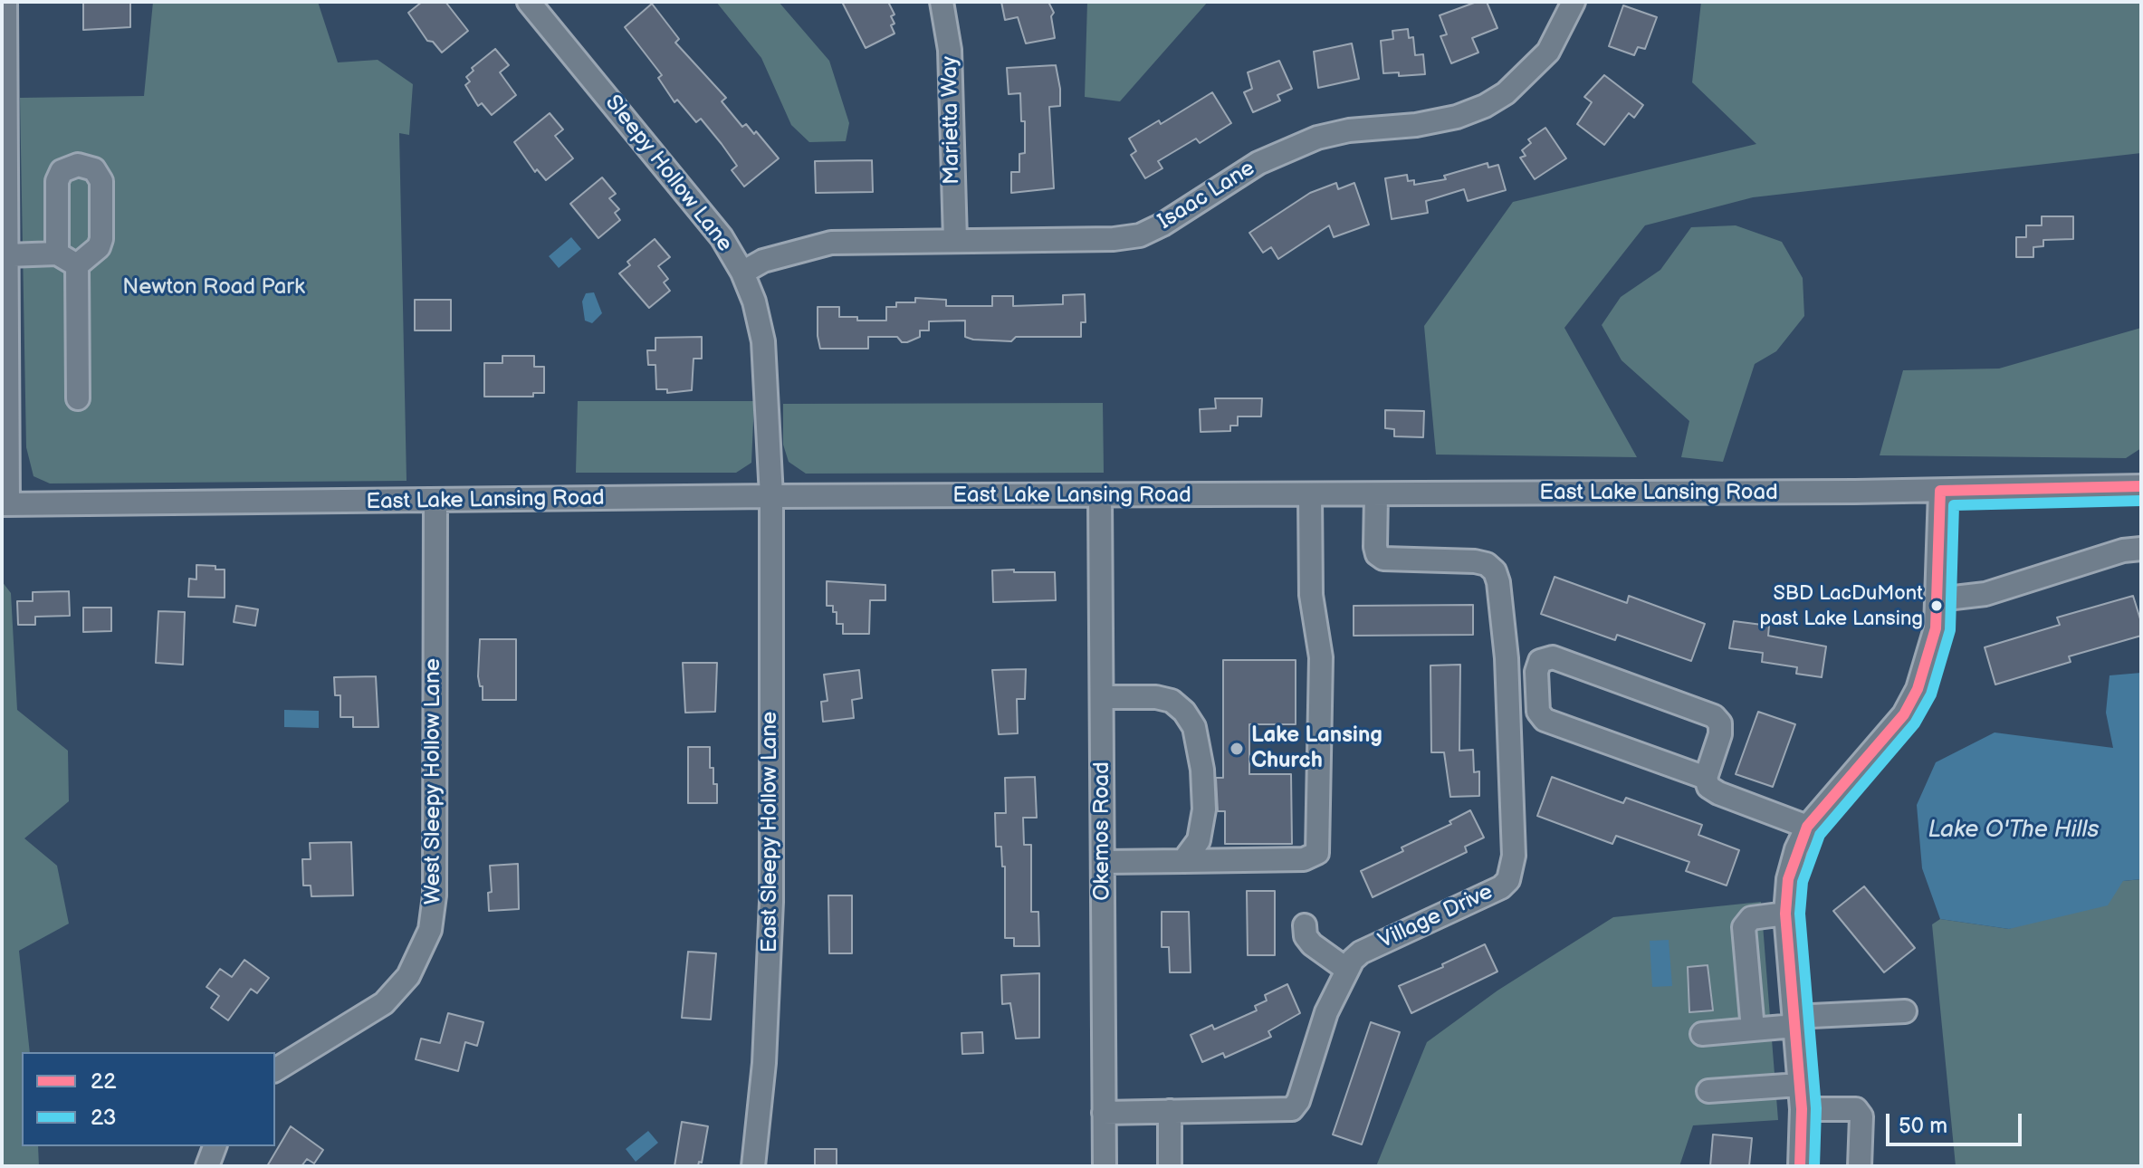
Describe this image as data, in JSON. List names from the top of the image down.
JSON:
{
  "streets": {
    "street": [
      "Marietta Way",
      "Sleepy Hollow Lane",
      "Isaac Lane",
      "East Lake Lansing Road",
      "West Sleepy Hollow Lane",
      "Okemos Road",
      "East Sleepy Hollow Lane",
      "Village Drive"
    ]
  },
  "crossings": [
    ["Marietta Way", "Isaac Lane"],
    ["Sleepy Hollow Lane", "Isaac Lane"],
    ["Sleepy Hollow Lane", "East Lake Lansing Road"],
    ["Sleepy Hollow Lane", "East Sleepy Hollow Lane"],
    ["East Lake Lansing Road", "West Sleepy Hollow Lane"],
    ["East Lake Lansing Road", "Okemos Road"],
    ["East Lake Lansing Road", "East Sleepy Hollow Lane"],
    ["East Lake Lansing Road", "Village Drive"],
    ["Okemos Road", "Village Drive"]
  ],
  "water": ["Lake O'The Hills"],
  "parks": ["Newton Road Park"],
  "places": ["SBD LacDuMont past Lake Lansing", "Lake Lansing Church"],
  "lines": ["transit line 22", "transit line 23"],
  "legend": ["22", "23"],
  "scale_bar": "50 m"
}
